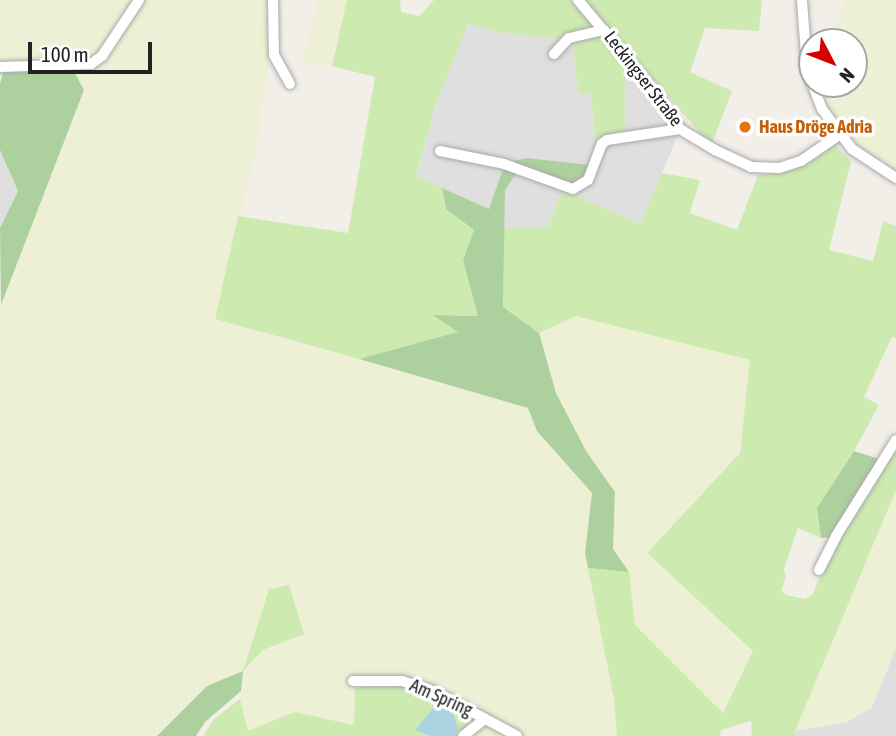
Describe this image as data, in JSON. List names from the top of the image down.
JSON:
{
  "streets": {
    "street": ["Leckingser Straße", "Am Spring"]
  },
  "places": ["Haus Dröge Adria"],
  "scale_bar": "100 m",
  "north": "bottom right"
}
